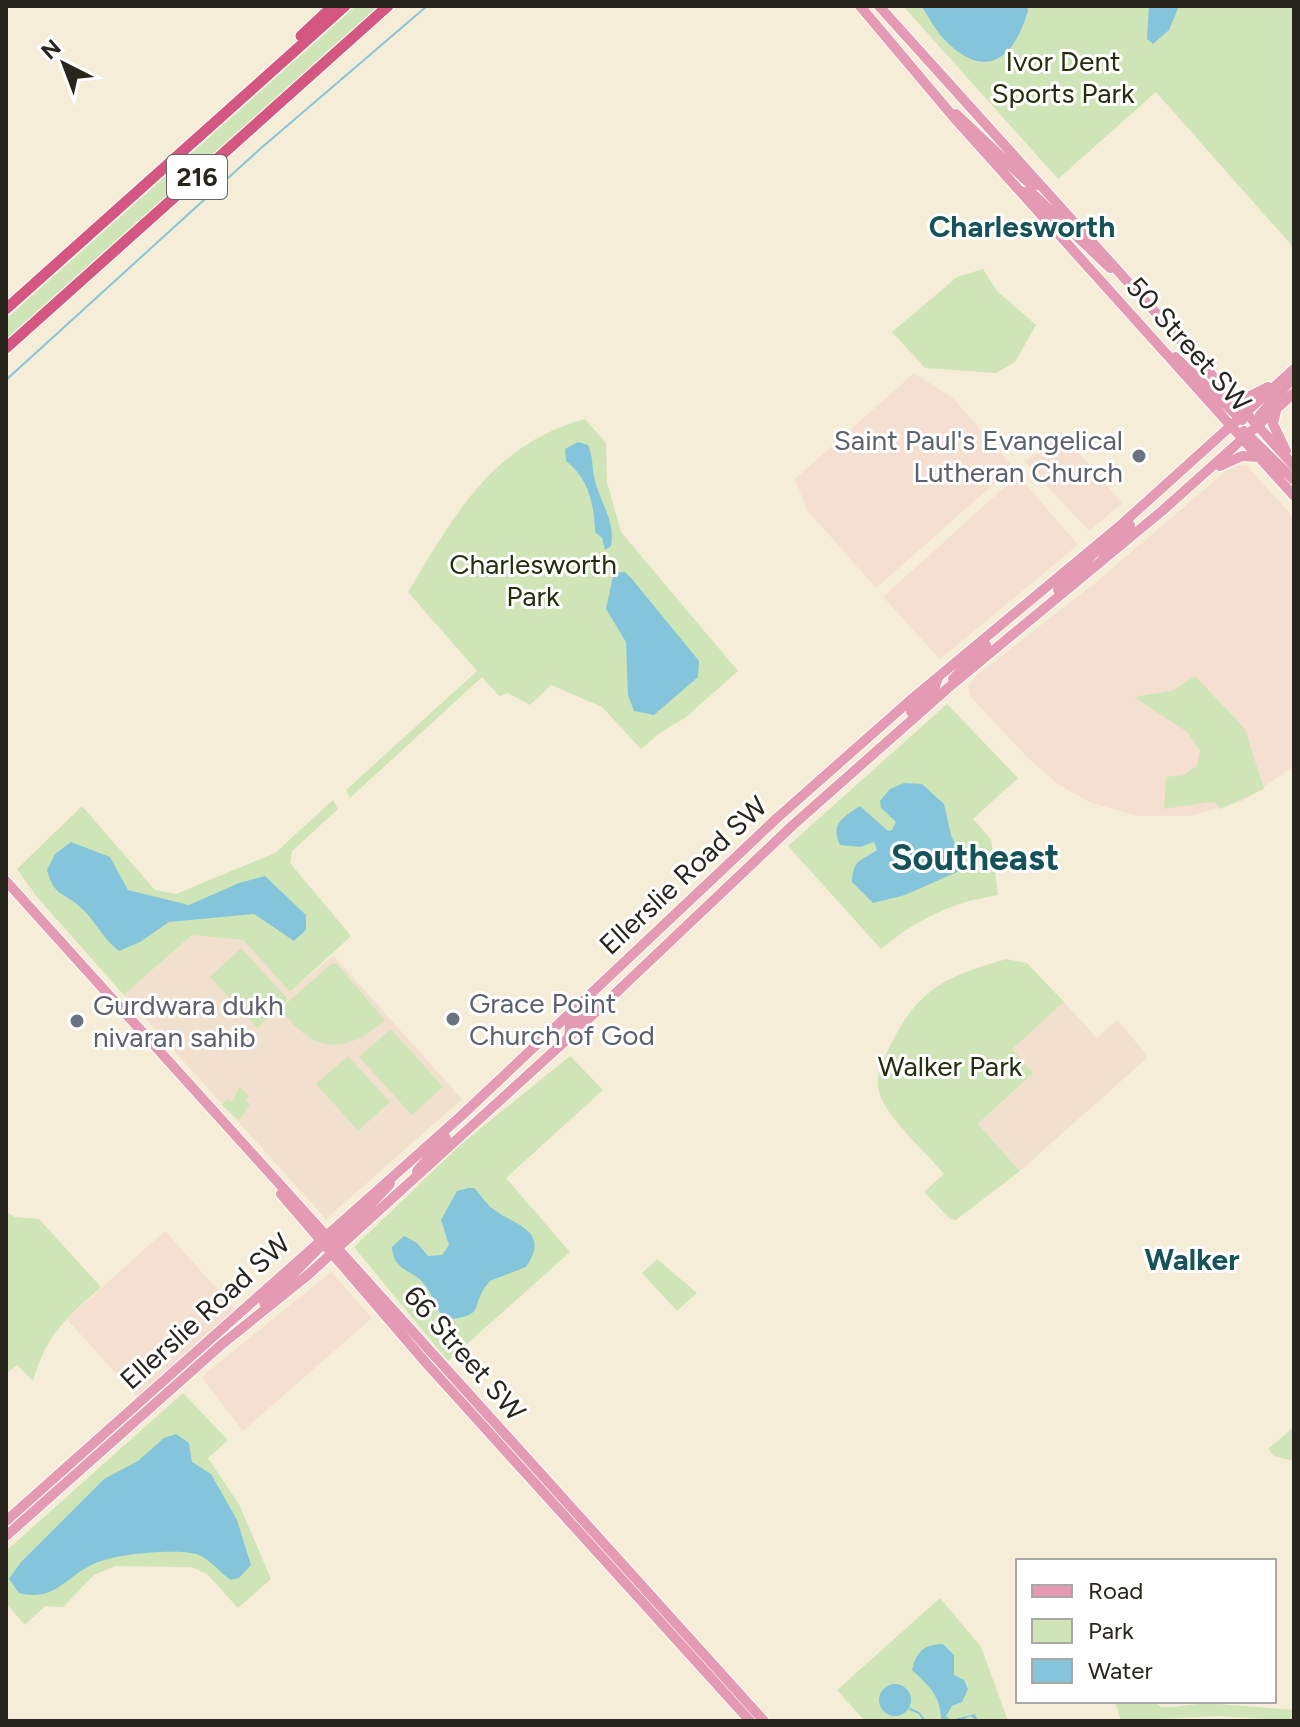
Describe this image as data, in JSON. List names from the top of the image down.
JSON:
{
  "streets": {
    "highway": ["216"],
    "main road": ["50 Street SW", "Ellerslie Road SW", "66 Street SW"]
  },
  "crossings": [
    ["50 Street SW", "Ellerslie Road SW"],
    ["Ellerslie Road SW", "66 Street SW"]
  ],
  "districts": ["Charlesworth", "Southeast", "Walker"],
  "parks": ["Ivor Dent Sports Park", "Charlesworth Park", "Walker Park"],
  "places": ["Saint Paul's Evangelical Lutheran Church", "Grace Point Church of God", "Gurdwara dukh nivaran sahib"],
  "legend": ["Road", "Park", "Water"],
  "north": "top left"
}
